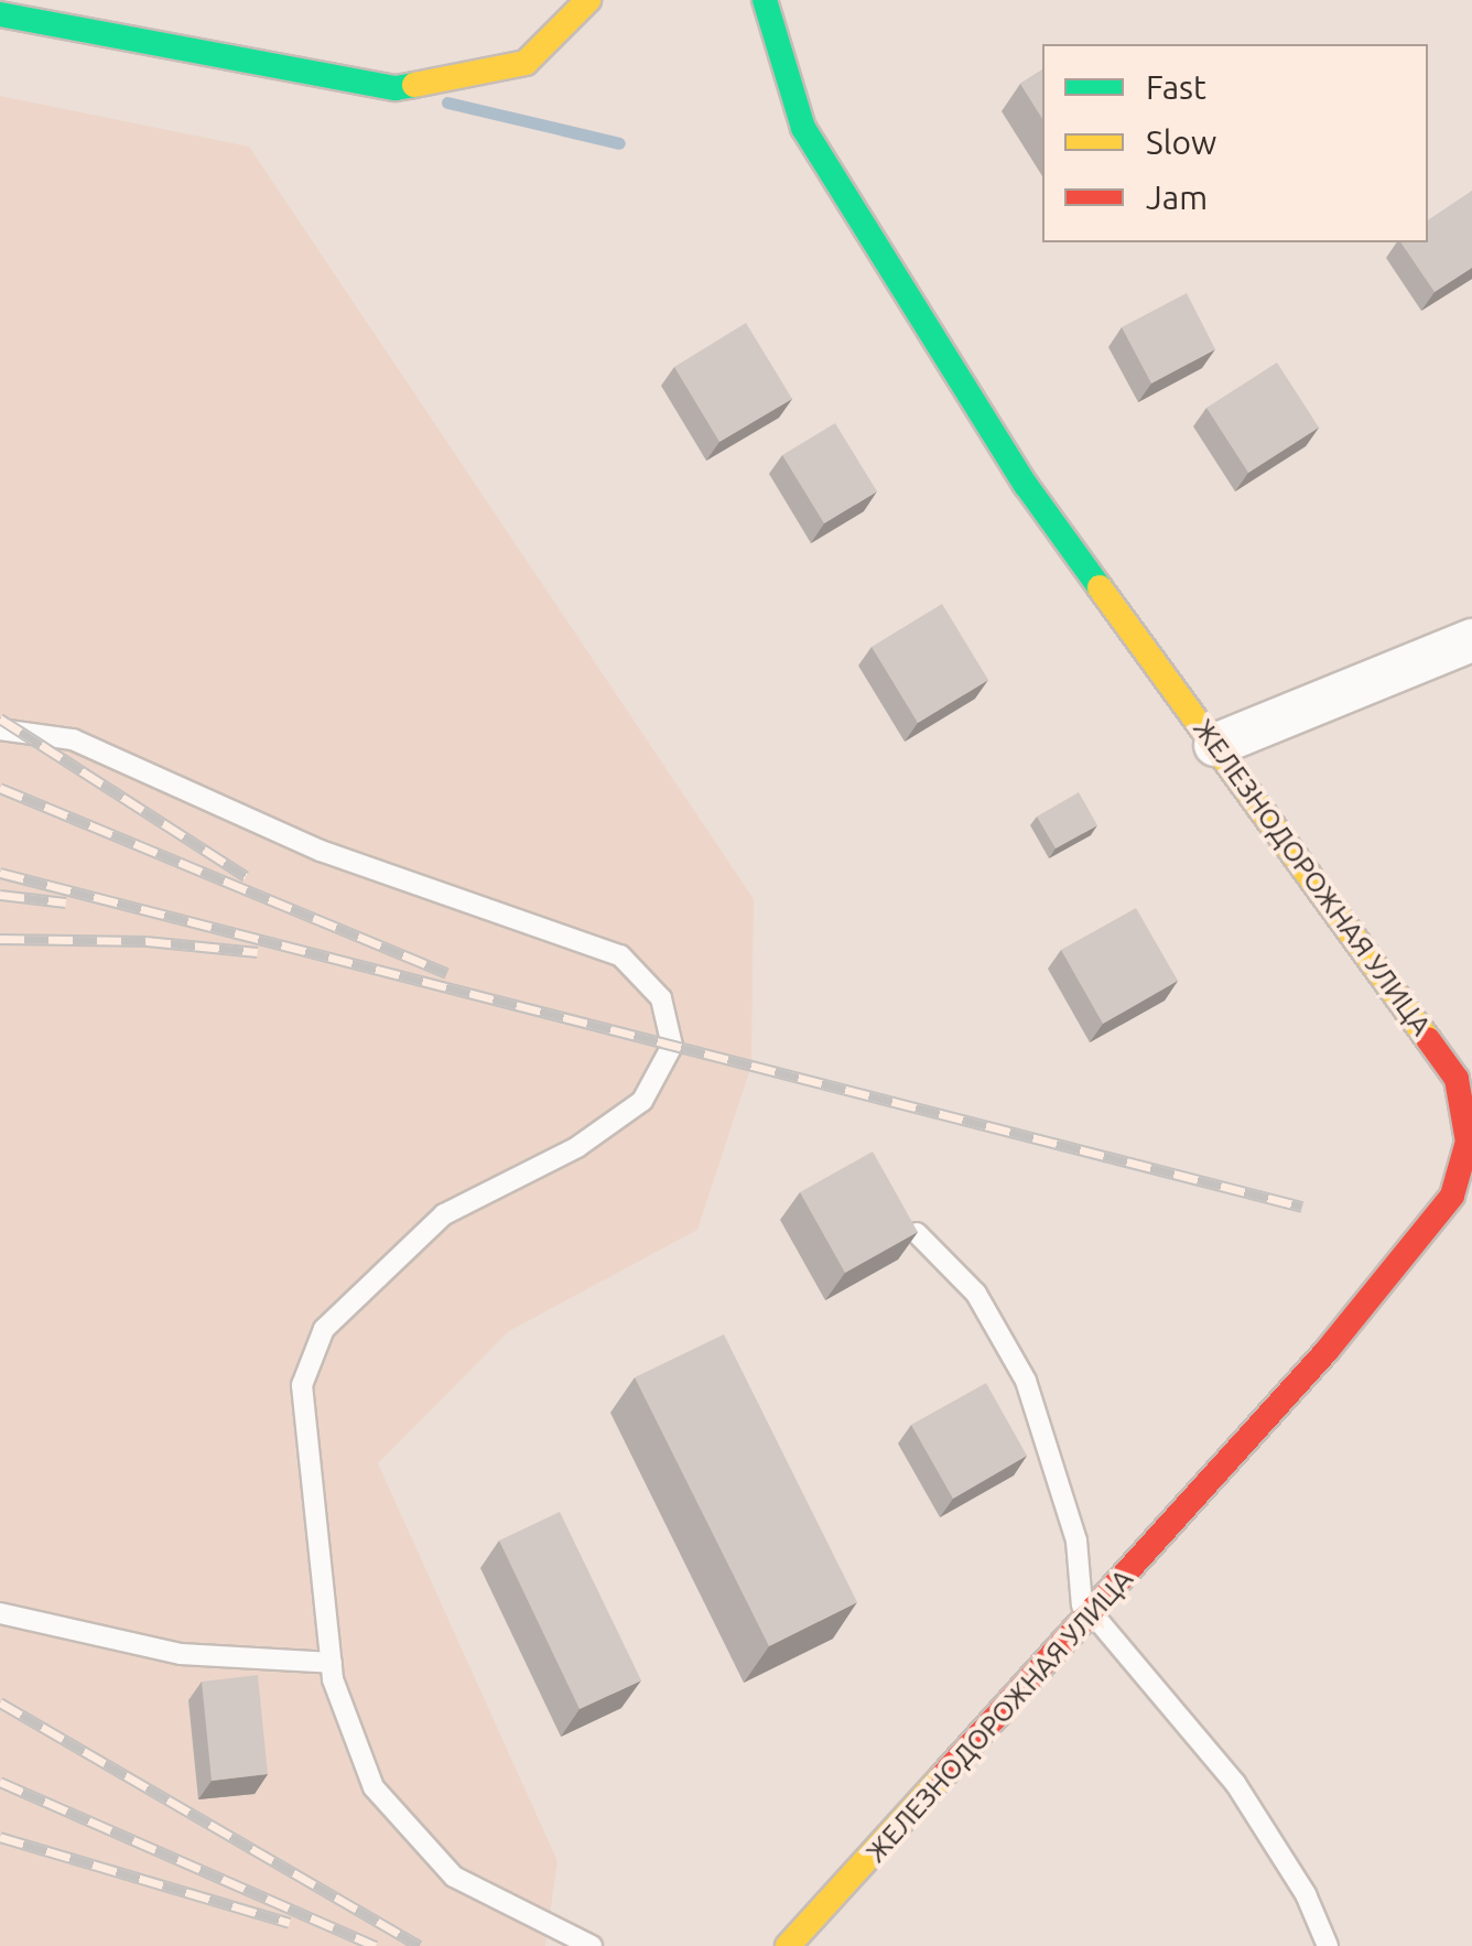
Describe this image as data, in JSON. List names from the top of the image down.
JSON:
{
  "streets": {
    "street": ["ЖЕЛЕЗНОДОРОЖНАЯ УЛИЦА"]
  },
  "legend": ["Fast", "Slow", "Jam"]
}
